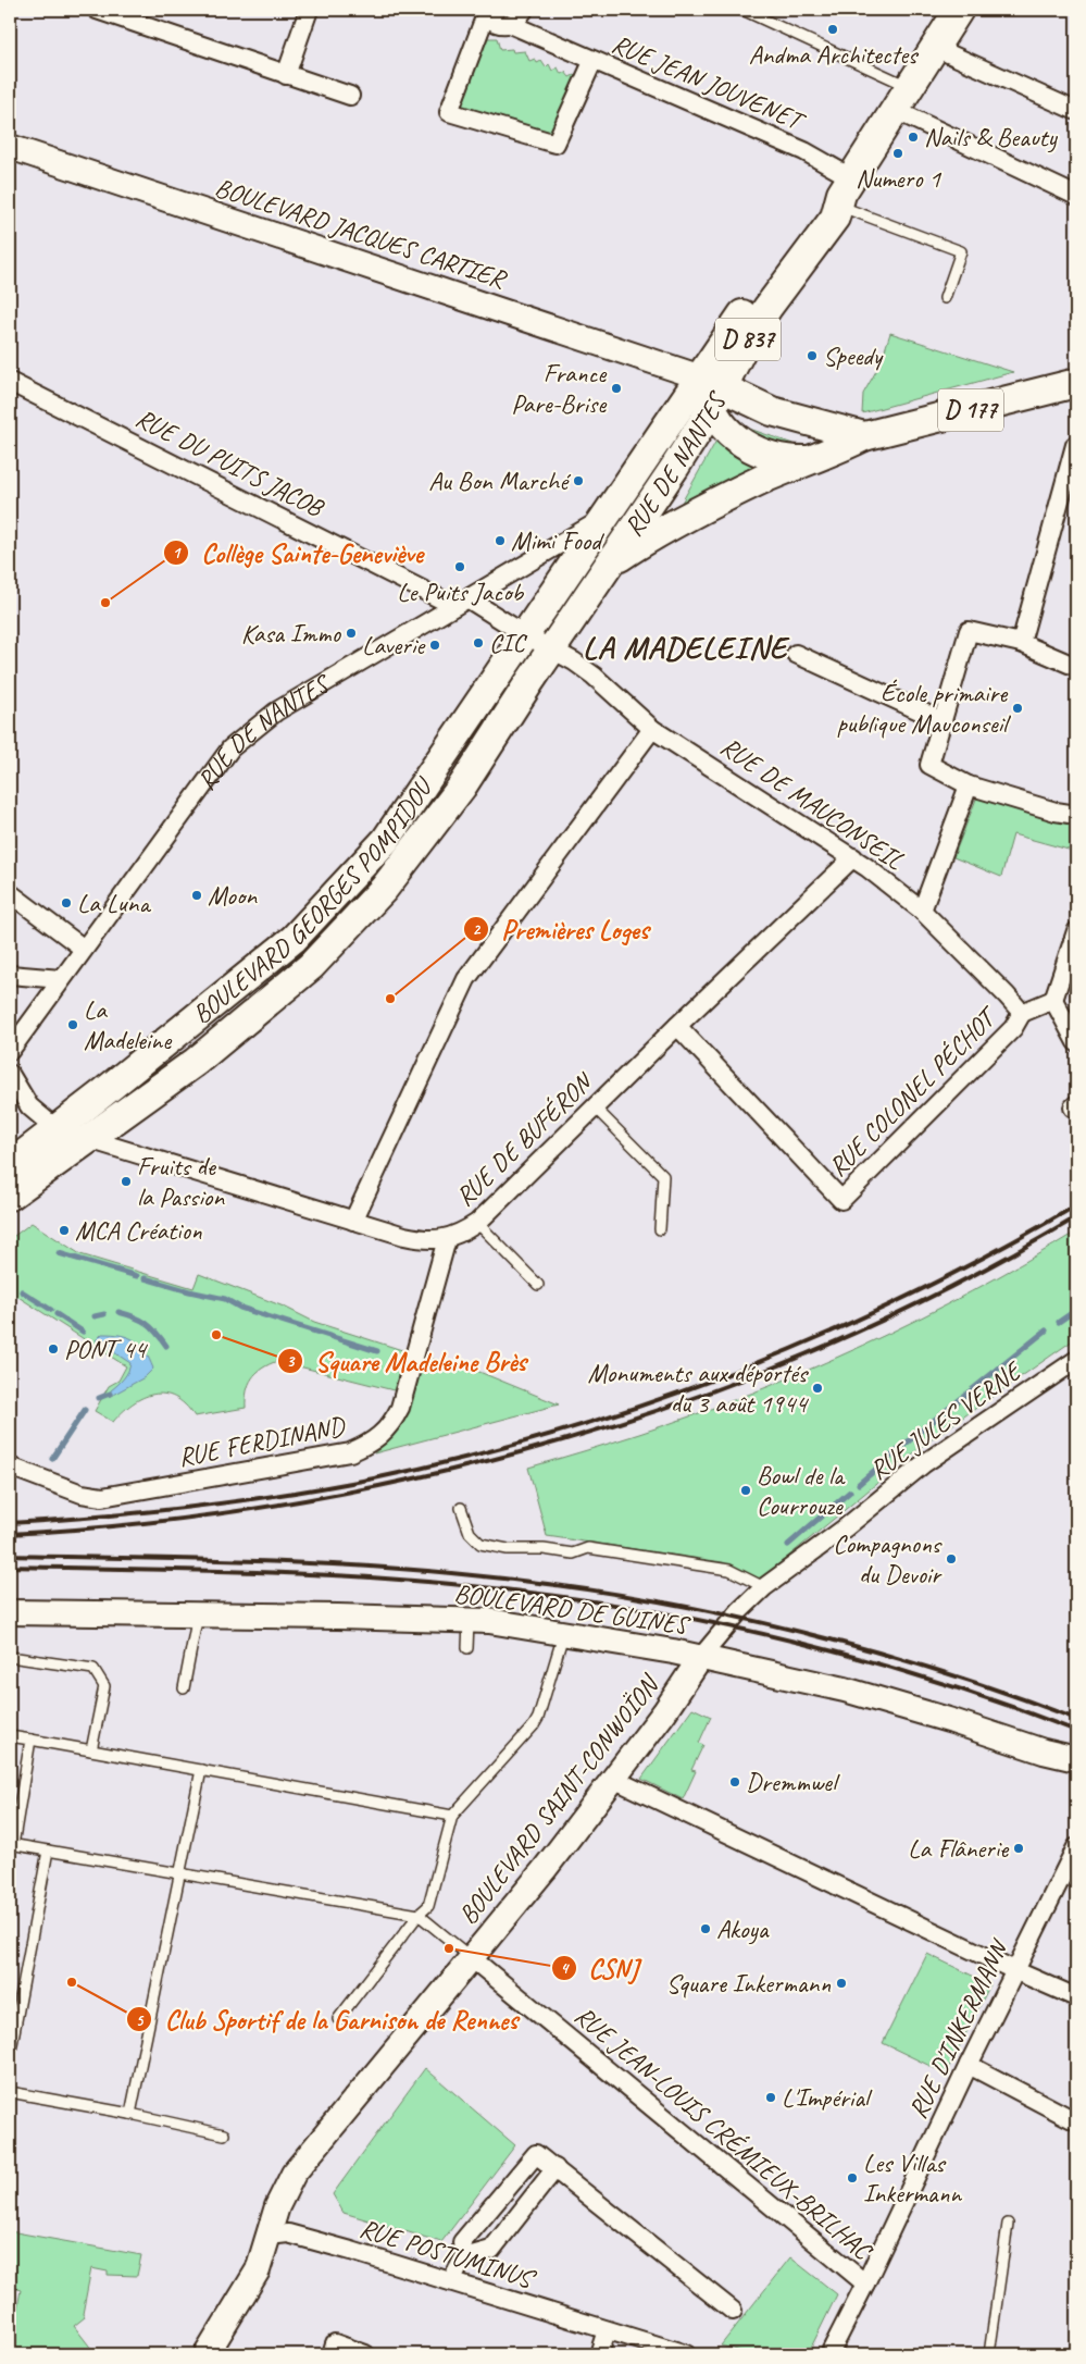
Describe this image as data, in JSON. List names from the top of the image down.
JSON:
{
  "streets": {
    "main road": [
      "D 837",
      "D 177",
      "RUE DE NANTES",
      "BOULEVARD GEORGES POMPIDOU"
    ],
    "street": [
      "RUE JEAN JOUVENET",
      "BOULEVARD JACQUES CARTIER",
      "RUE DU PUITS JACOB",
      "RUE DE MAUCONSEIL",
      "RUE COLONEL PÉCHOT",
      "RUE DE BUFÉRON",
      "RUE JULES VERNE",
      "RUE FERDINAND",
      "BOULEVARD DE GUINES",
      "BOULEVARD SAINT-CONWOÏON",
      "RUE D'INKERMANN",
      "RUE JEAN-LOUIS CRÉMIEUX-BRILHAC",
      "RUE POSTUMINUS"
    ]
  },
  "crossings": [
    ["RUE JEAN JOUVENET", "RUE DE NANTES"],
    ["BOULEVARD JACQUES CARTIER", "D 177"],
    ["BOULEVARD JACQUES CARTIER", "RUE DE NANTES"],
    ["D 177", "RUE DE NANTES"],
    ["RUE DU PUITS JACOB", "RUE DE NANTES"],
    ["RUE DU PUITS JACOB", "RUE DE MAUCONSEIL"],
    ["RUE DE NANTES", "RUE DE MAUCONSEIL"],
    ["RUE DE NANTES", "BOULEVARD GEORGES POMPIDOU"],
    ["RUE DE MAUCONSEIL", "BOULEVARD GEORGES POMPIDOU"],
    ["RUE DE MAUCONSEIL", "RUE COLONEL PÉCHOT"],
    ["RUE DE MAUCONSEIL", "RUE DE BUFÉRON"],
    ["BOULEVARD GEORGES POMPIDOU", "RUE DE BUFÉRON"],
    ["RUE COLONEL PÉCHOT", "RUE DE BUFÉRON"],
    ["RUE DE BUFÉRON", "RUE FERDINAND"],
    ["RUE JULES VERNE", "BOULEVARD DE GUINES"],
    ["RUE JULES VERNE", "BOULEVARD SAINT-CONWOÏON"],
    ["BOULEVARD DE GUINES", "BOULEVARD SAINT-CONWOÏON"],
    ["BOULEVARD SAINT-CONWOÏON", "RUE JEAN-LOUIS CRÉMIEUX-BRILHAC"],
    ["BOULEVARD SAINT-CONWOÏON", "RUE POSTUMINUS"],
    ["RUE D'INKERMANN", "RUE JEAN-LOUIS CRÉMIEUX-BRILHAC"]
  ],
  "districts": ["LA MADELEINE"],
  "places": [
    "Andma Architectes",
    "Nails & Beauty",
    "Numero 1",
    "Speedy",
    "France Pare-Brise",
    "Au Bon Marché",
    "Mimi Food",
    "Le Puits Jacob",
    "Collège Sainte-Geneviève",
    "Kasa Immo",
    "CIC",
    "Laverie",
    "École primaire publique Mauconseil",
    "Moon",
    "La Luna",
    "Premières Loges",
    "La Madeleine",
    "Fruits de la Passion",
    "MCA Création",
    "Square Madeleine Brès",
    "PONT 44",
    "Monuments aux déportés du 3 août 1944",
    "Bowl de la Courrouze",
    "Compagnons du Devoir",
    "Dremmwel",
    "La Flânerie",
    "Akoya",
    "CSNJ",
    "Club Sportif de la Garnison de Rennes",
    "Square Inkermann",
    "L'Impérial",
    "Les Villas Inkermann"
  ]
}
